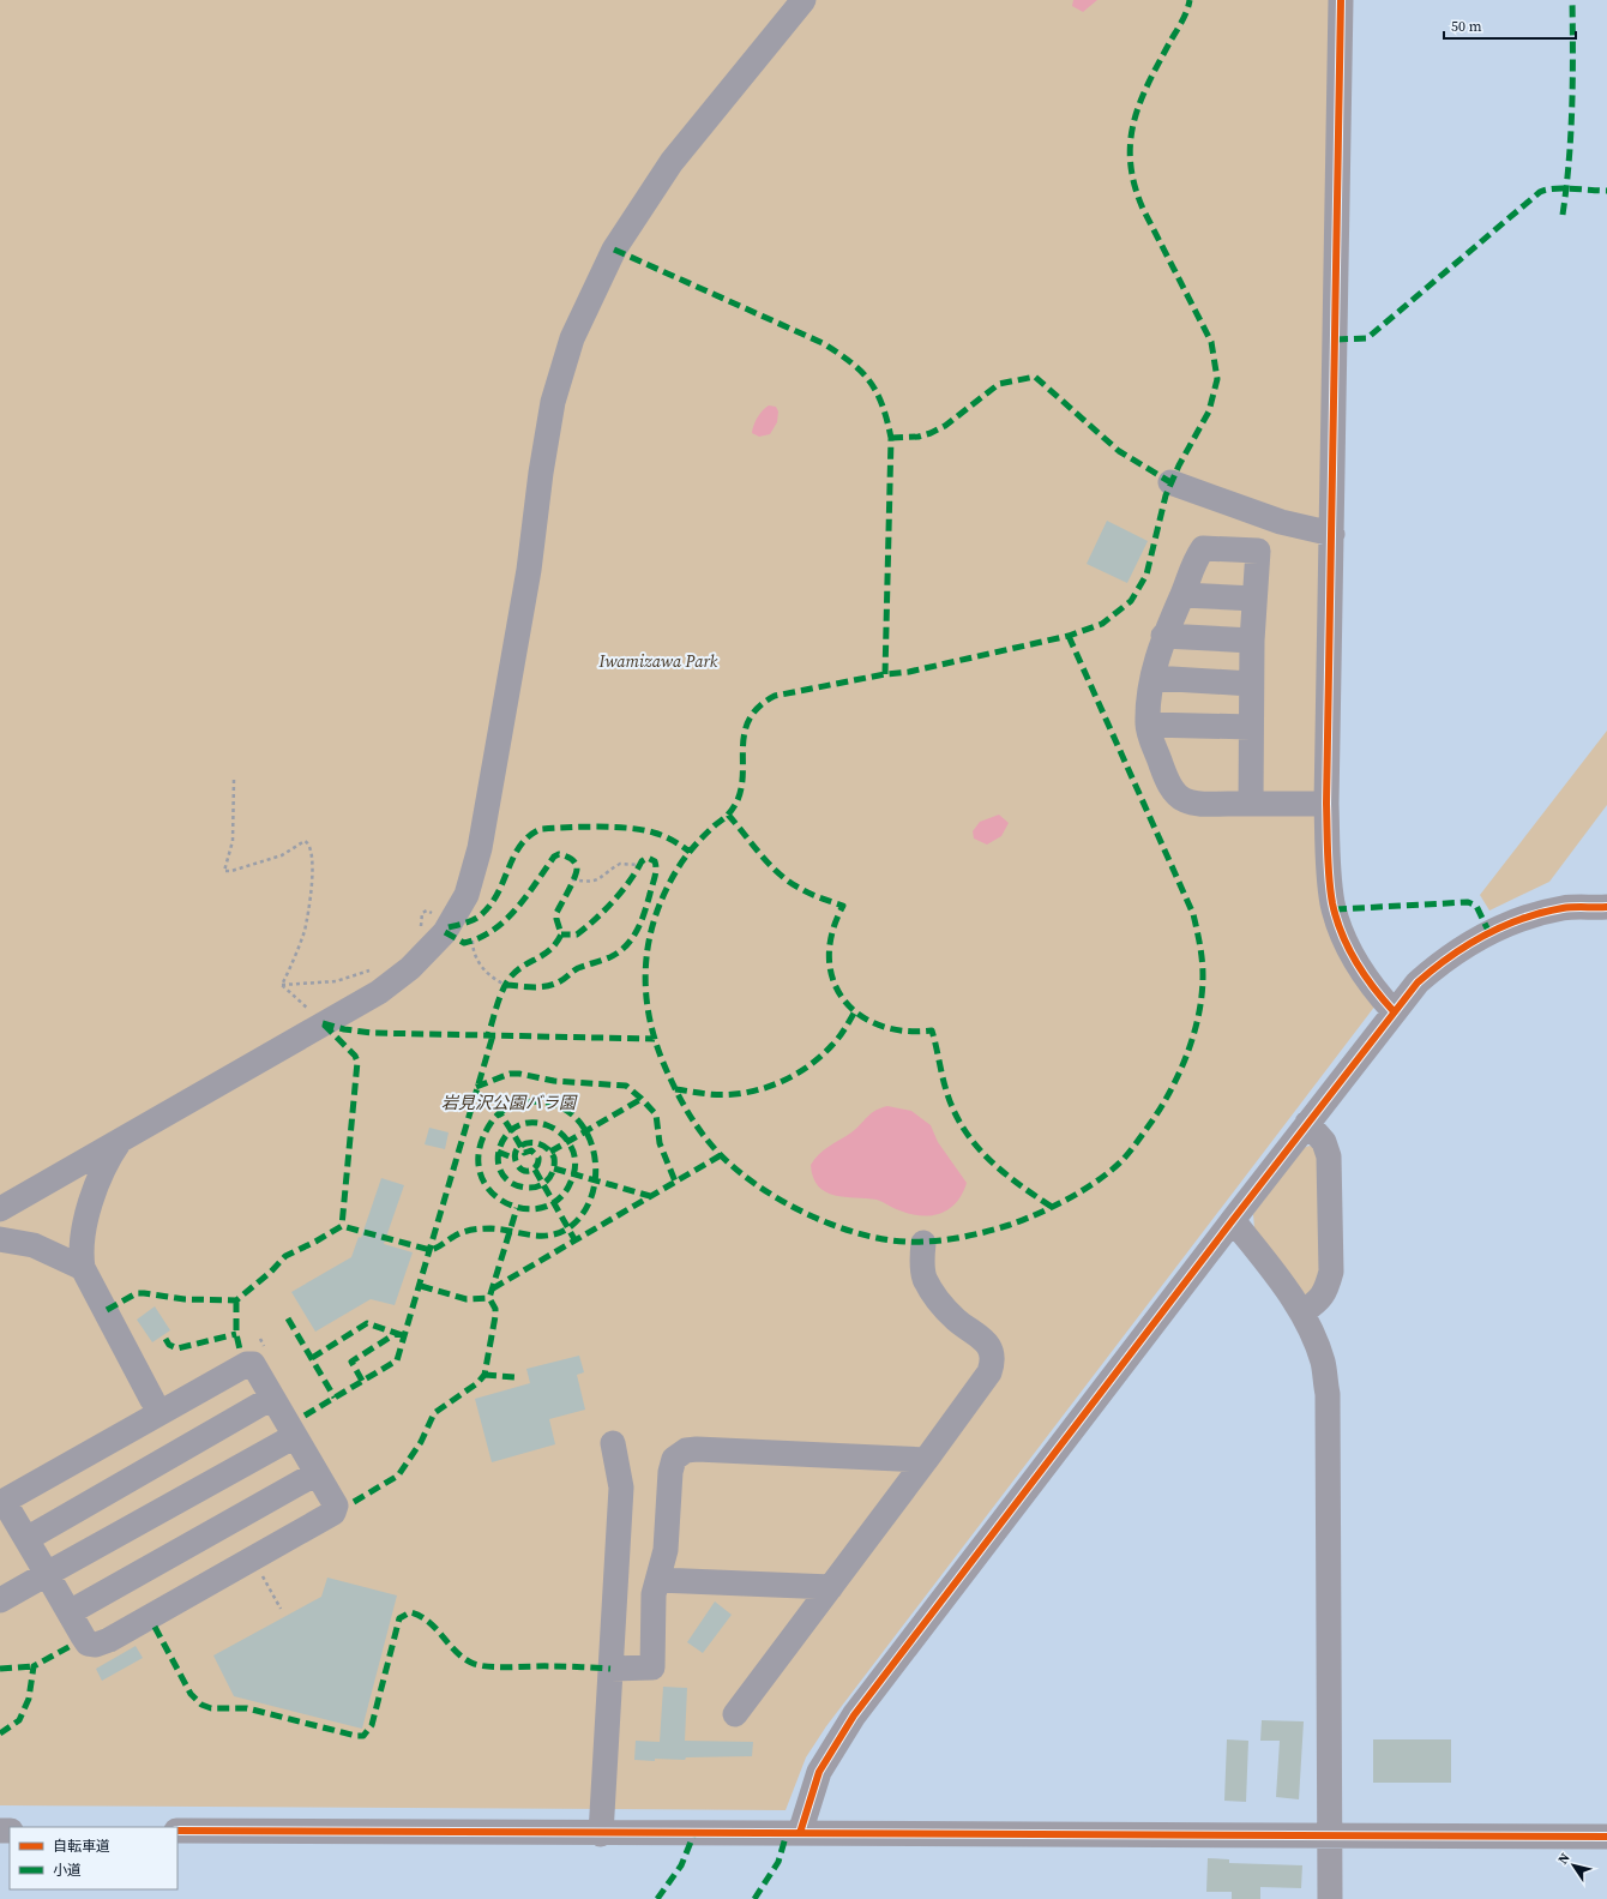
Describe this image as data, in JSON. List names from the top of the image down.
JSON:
{
  "parks": ["Iwamizawa Park", "岩見沢公園バラ園"],
  "legend": ["自転車道", "小道"],
  "scale_bar": "50 m",
  "north": "top left"
}
